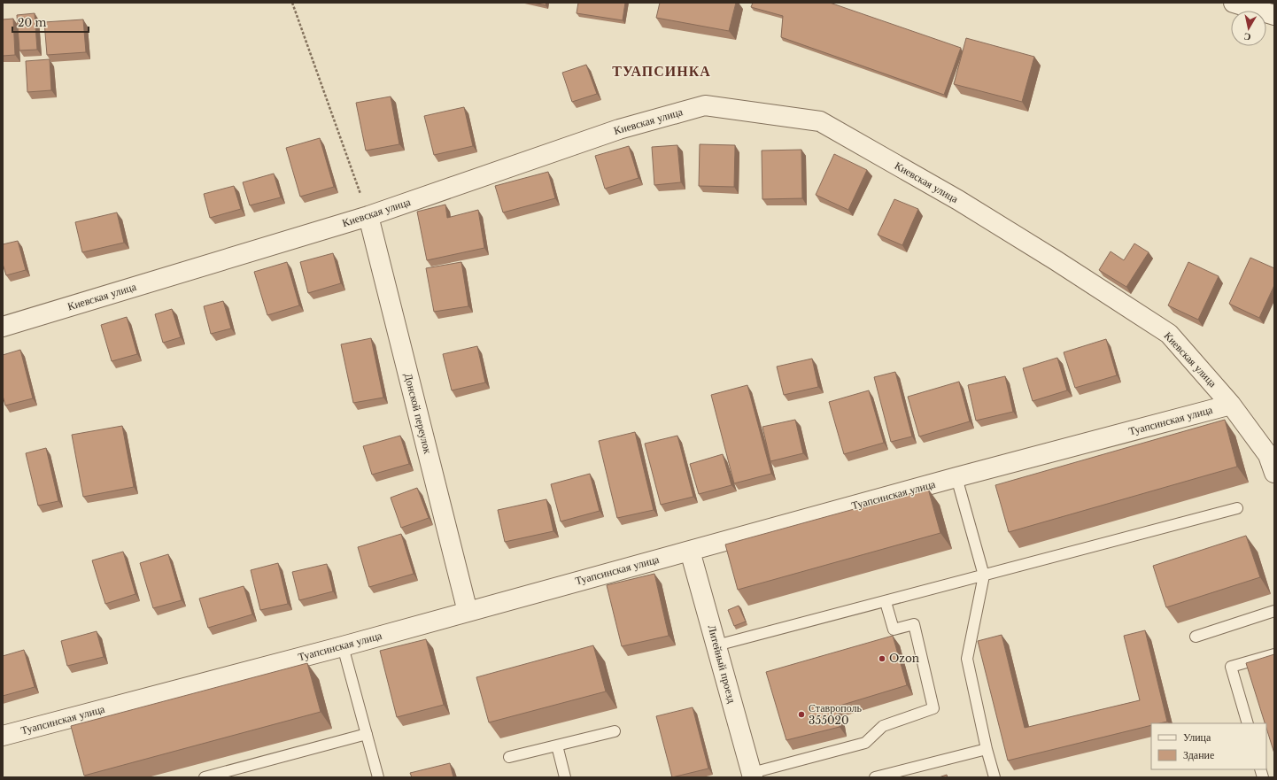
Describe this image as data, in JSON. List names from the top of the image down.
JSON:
{
  "streets": {
    "street": [
      "Киевская улица",
      "Донской переулок",
      "Туапсинская улица",
      "Литейный проезд"
    ]
  },
  "crossings": [
    ["Киевская улица", "Донской переулок"],
    ["Киевская улица", "Туапсинская улица"],
    ["Донской переулок", "Туапсинская улица"],
    ["Туапсинская улица", "Литейный проезд"]
  ],
  "districts": ["ТУАПСИНКА"],
  "places": ["Ozon", "Ставрополь 355020"],
  "legend": ["Улица", "Здание"],
  "scale_bar": "20 m",
  "north": "bottom"
}
